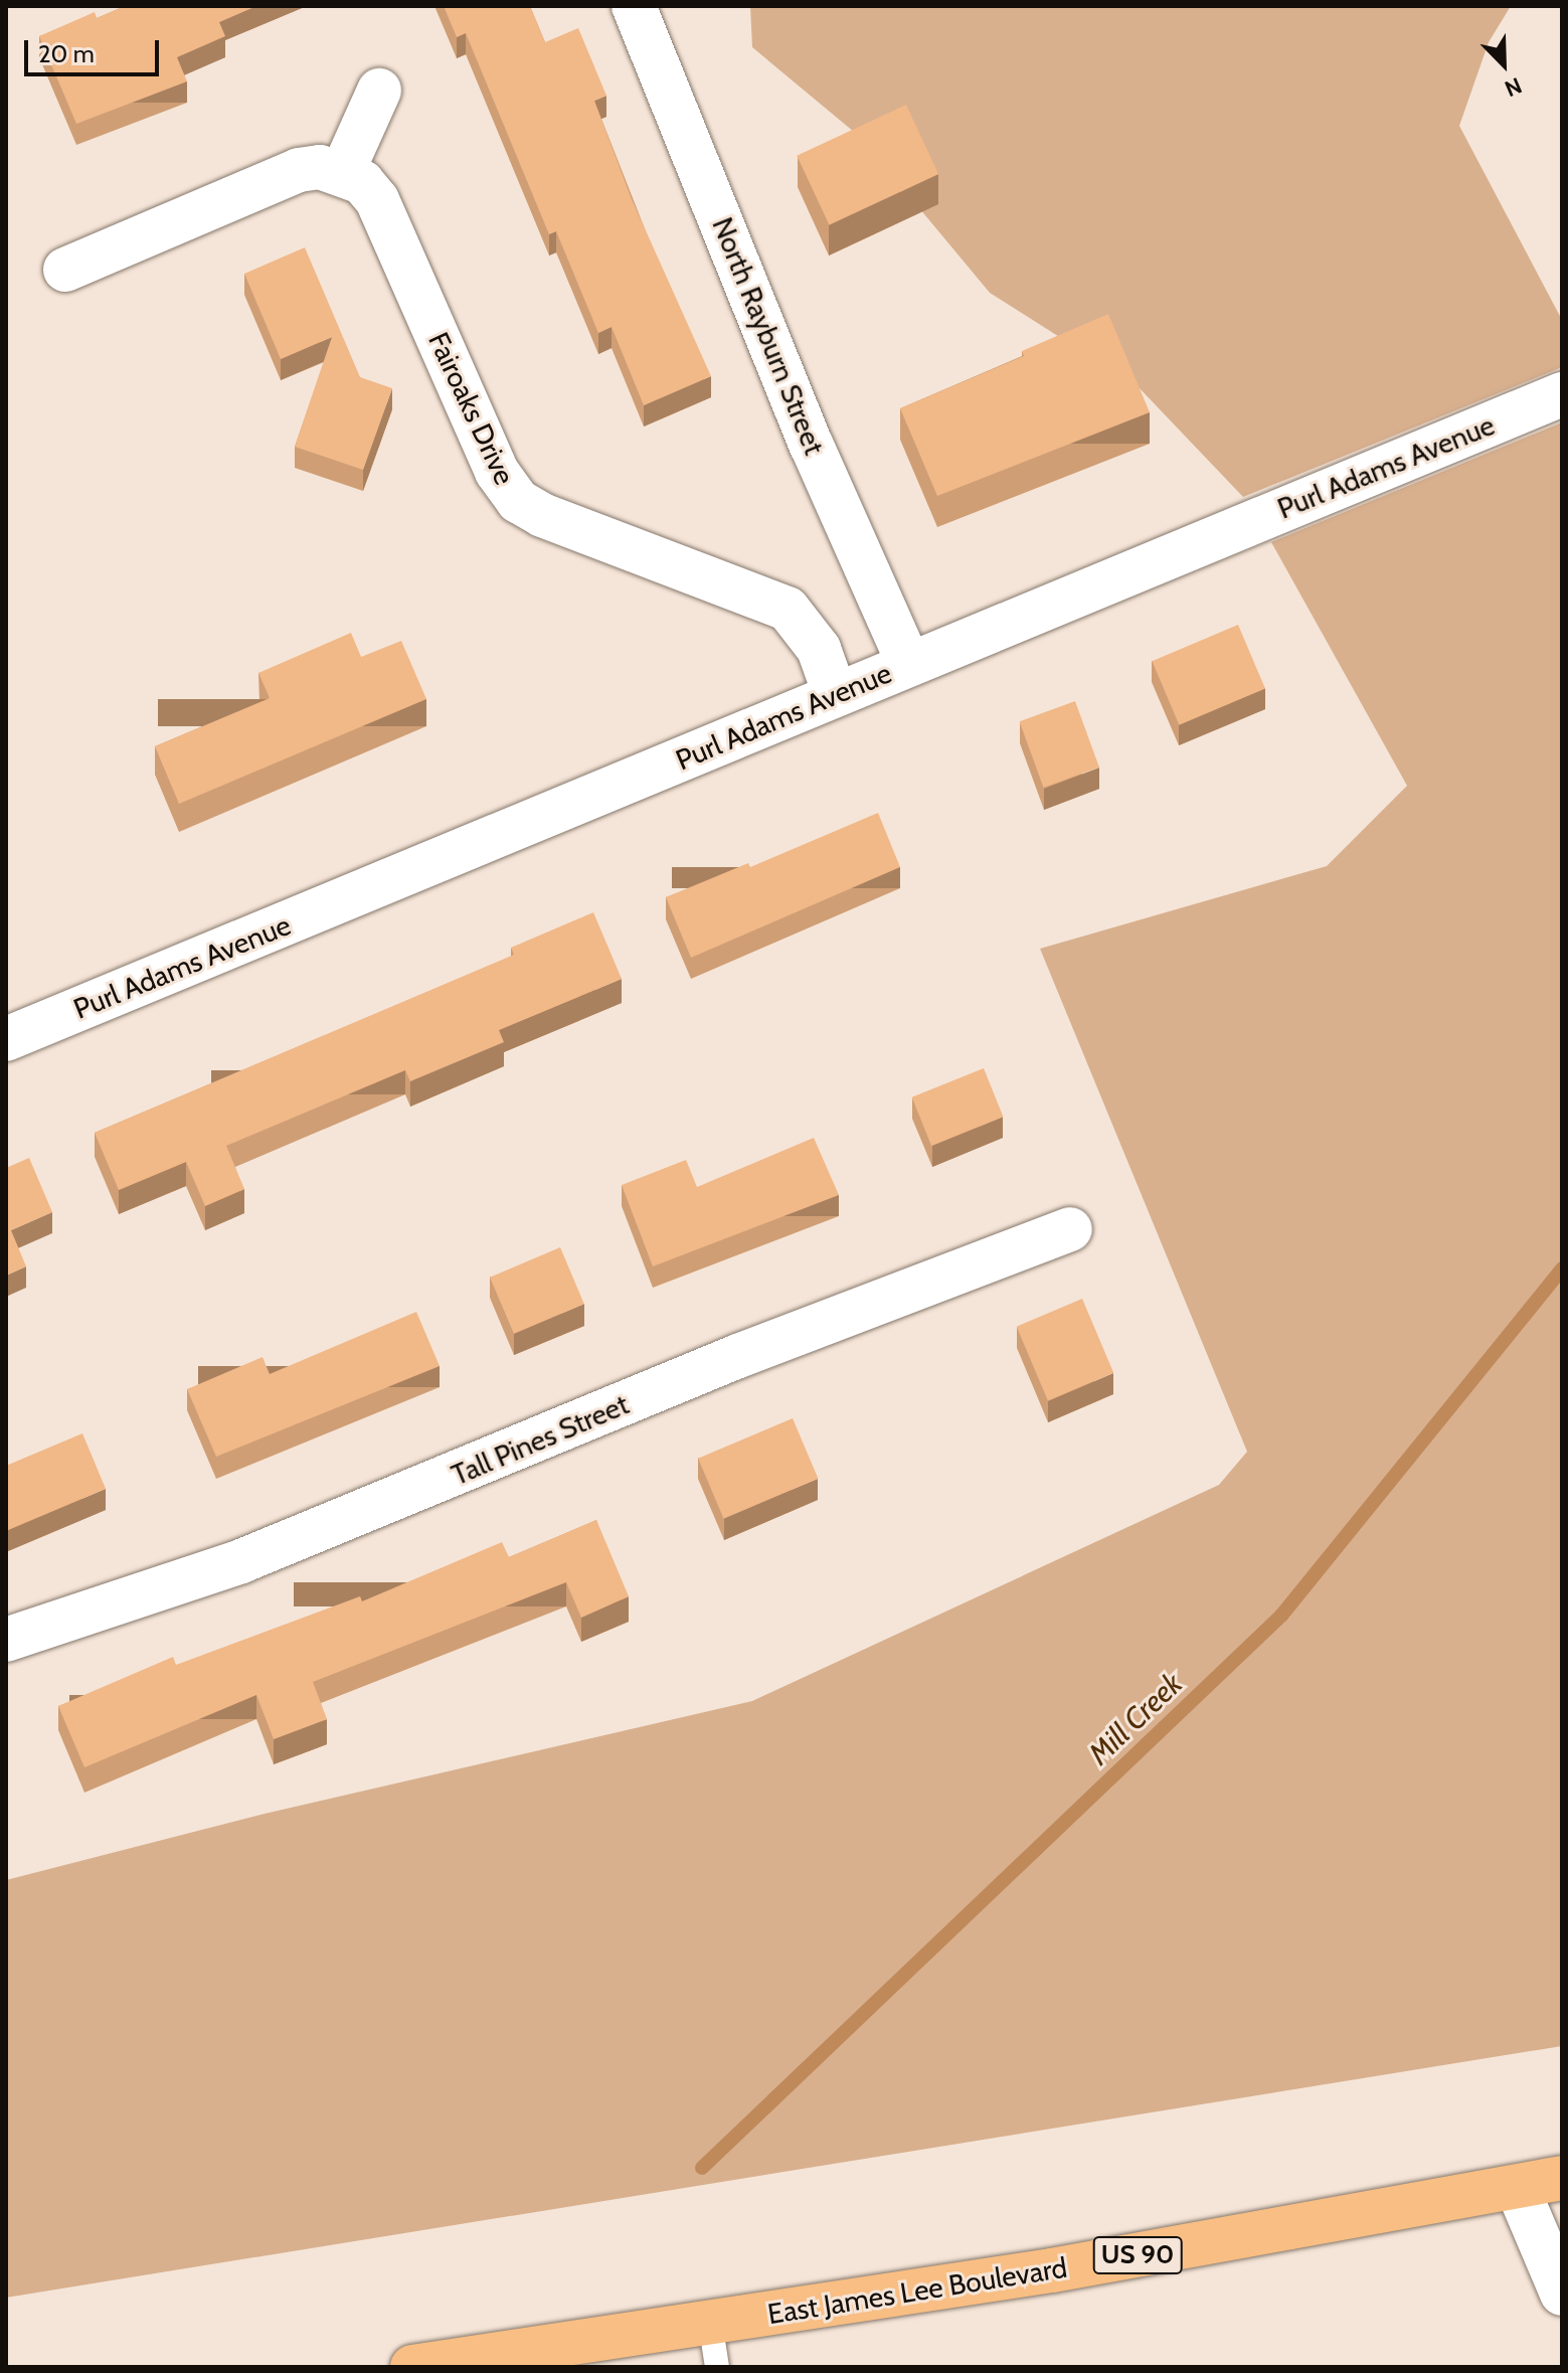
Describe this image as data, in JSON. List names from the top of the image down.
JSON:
{
  "streets": {
    "main road": ["US 90", "East James Lee Boulevard"],
    "street": [
      "North Rayburn Street",
      "Fairoaks Drive",
      "Purl Adams Avenue",
      "Tall Pines Street"
    ]
  },
  "crossings": [
    ["North Rayburn Street", "Purl Adams Avenue"],
    ["Fairoaks Drive", "Purl Adams Avenue"]
  ],
  "water": ["Mill Creek"],
  "scale_bar": "20 m",
  "north": "bottom right"
}
